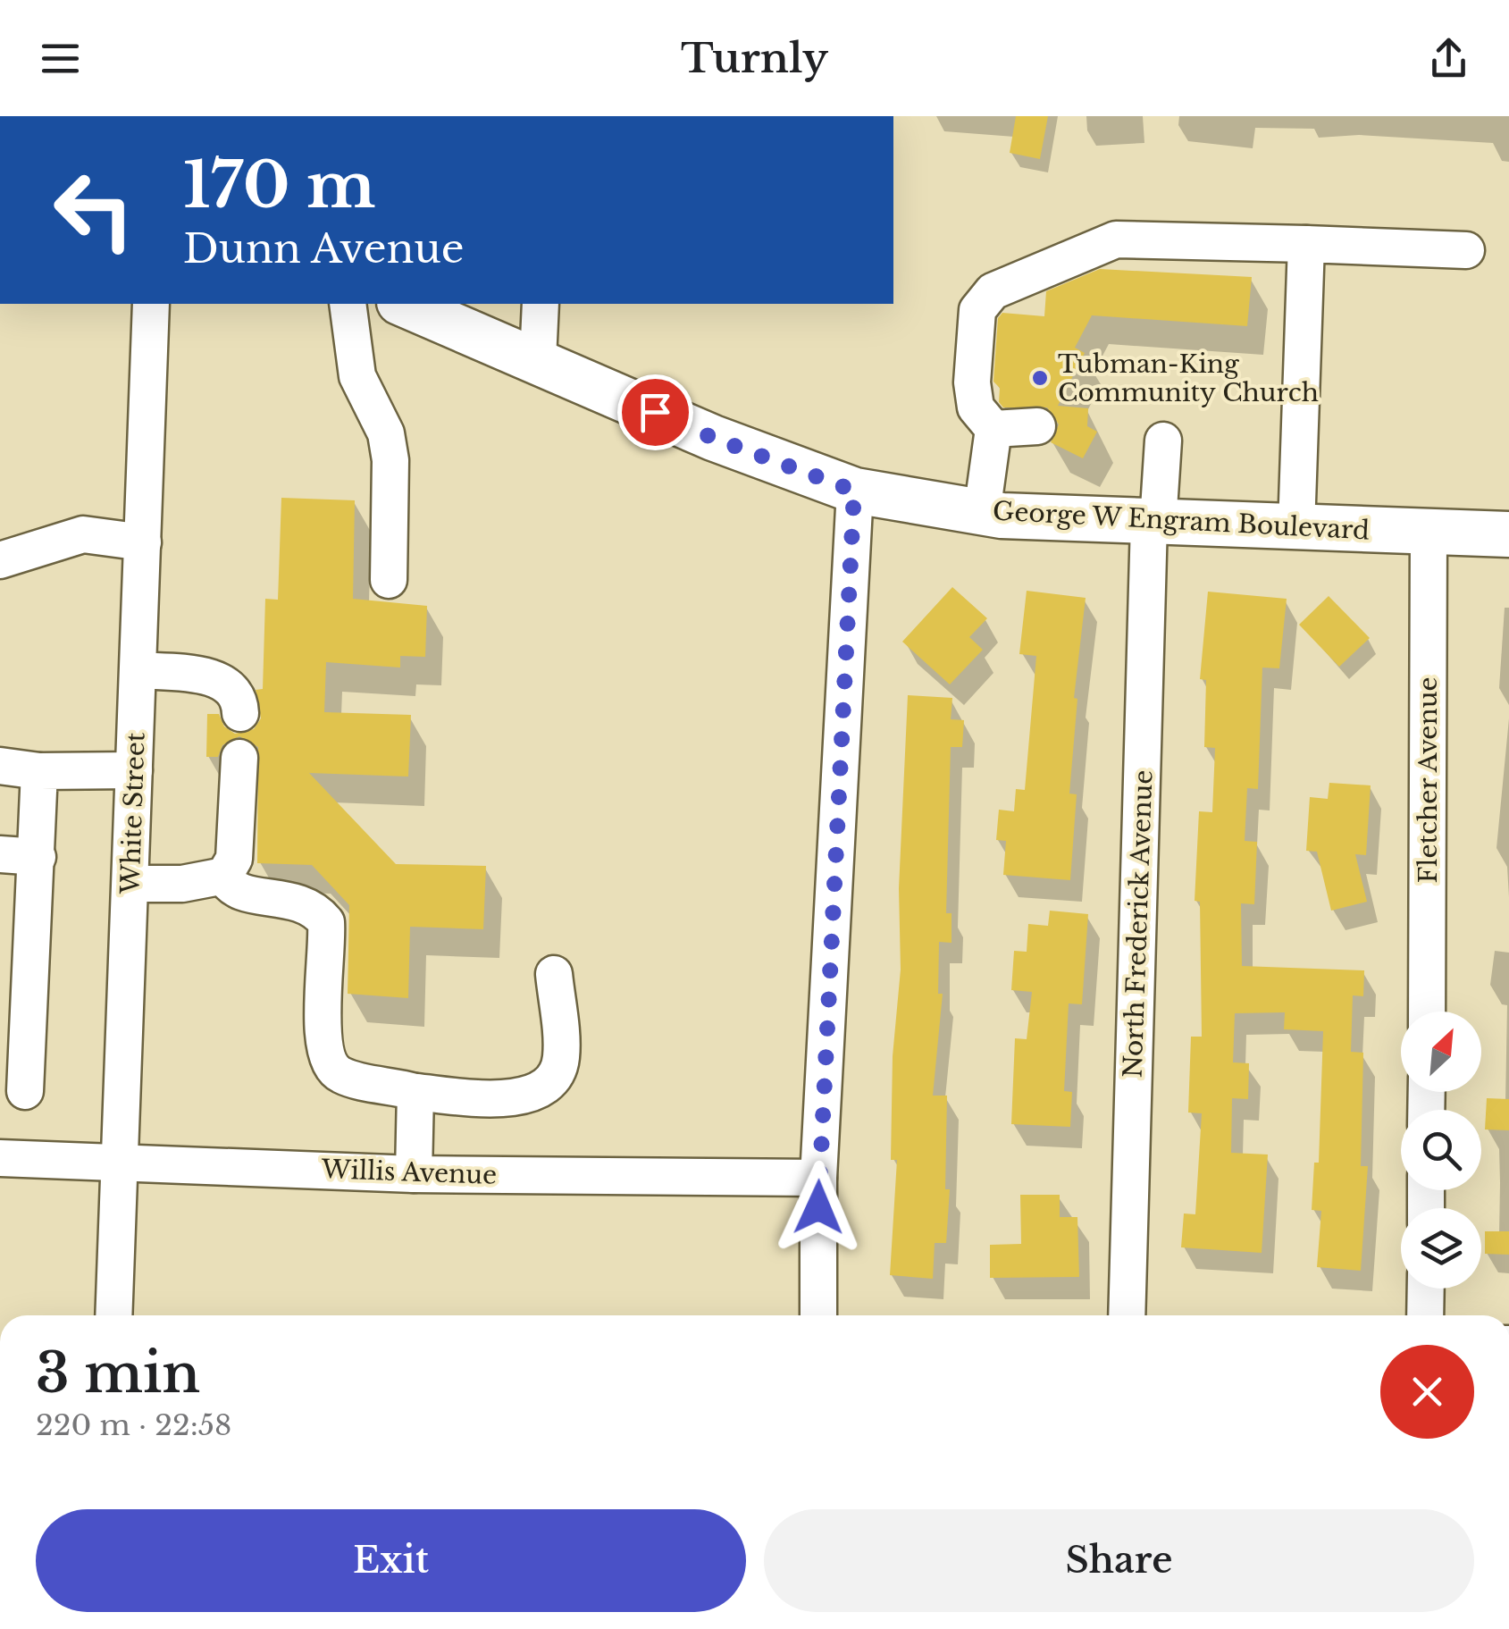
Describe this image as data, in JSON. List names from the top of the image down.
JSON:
{
  "streets": {
    "main road": ["George W Engram Boulevard"],
    "street": [
      "Fletcher Avenue",
      "White Street",
      "North Frederick Avenue",
      "Willis Avenue"
    ]
  },
  "crossings": [
    ["George W Engram Boulevard", "Fletcher Avenue"],
    ["George W Engram Boulevard", "North Frederick Avenue"],
    ["White Street", "Willis Avenue"]
  ],
  "places": ["Tubman-King Community Church"],
  "north": "top right",
  "page": {
    "header": "Turnly",
    "turn": ["170 m", "Dunn Avenue"],
    "heading": ["3 min", "220 m · 22:58"],
    "buttons": ["Exit", "Share"]
  }
}
